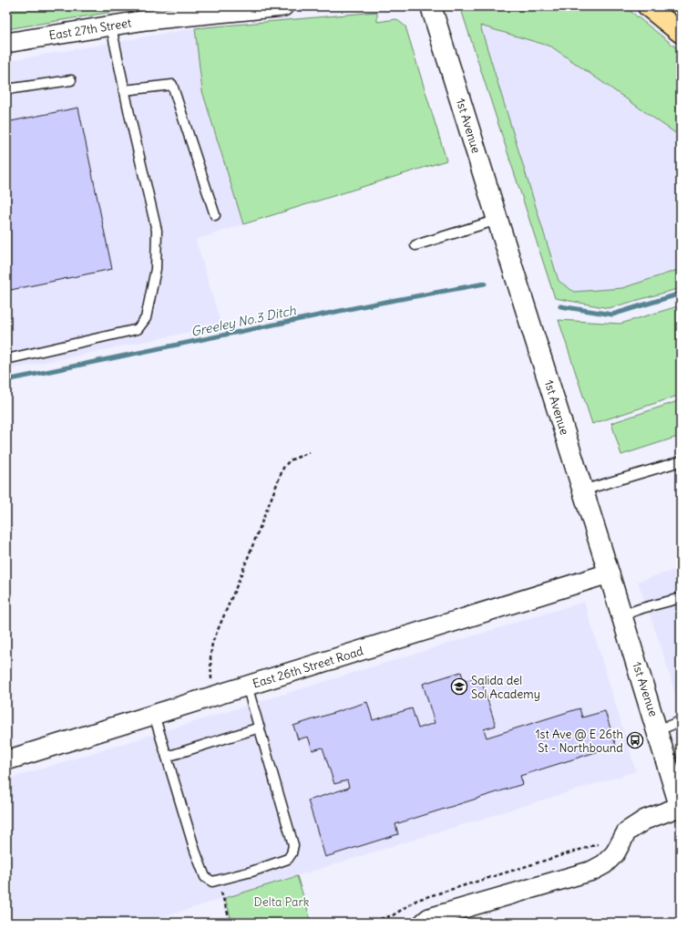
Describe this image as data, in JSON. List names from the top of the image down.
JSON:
{
  "streets": {
    "main road": ["1st Avenue"],
    "street": ["East 27th Street", "East 26th Street Road"]
  },
  "crossings": [
    ["1st Avenue", "East 26th Street Road"]
  ],
  "water": ["Greeley No.3 Ditch"],
  "parks": ["Delta Park"],
  "places": {
    "school or university": ["Salida del Sol Academy"],
    "bus stop": ["1st Ave @ E 26th St - Northbound"]
  }
}
